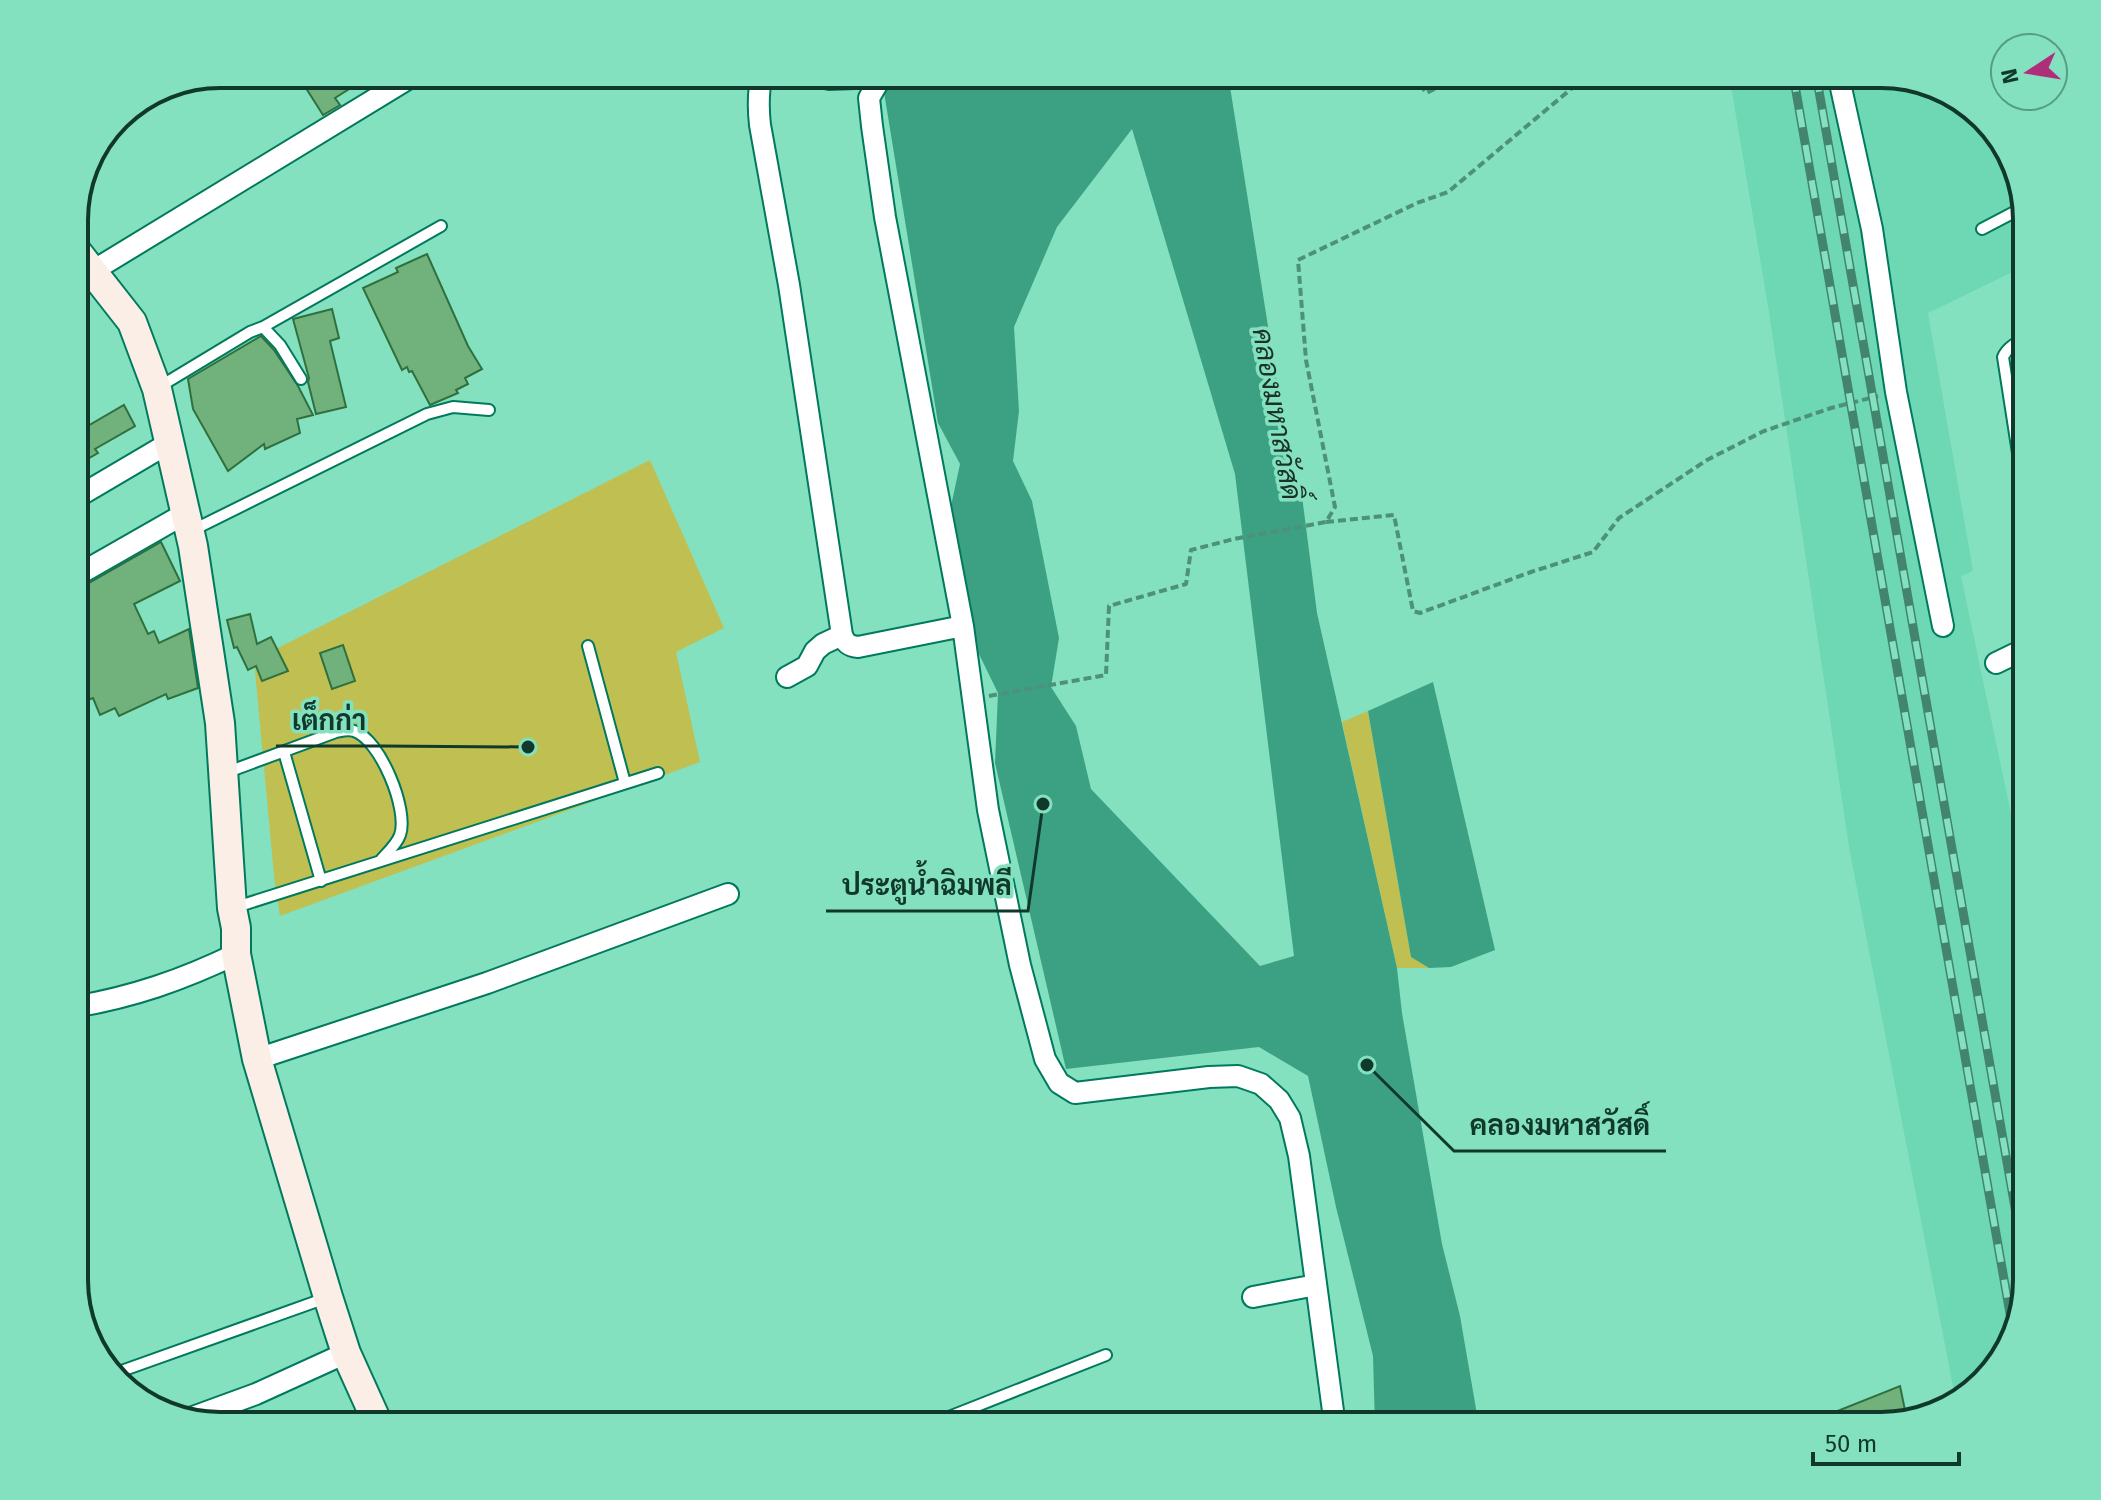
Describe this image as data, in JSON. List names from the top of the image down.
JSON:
{
  "water": ["คลองมหาสวัสดิ์"],
  "places": ["เต็กก่า", "ประตูน้ำฉิมพลี", "คลองมหาสวัสดิ์"],
  "scale_bar": "50 m",
  "north": "left"
}
